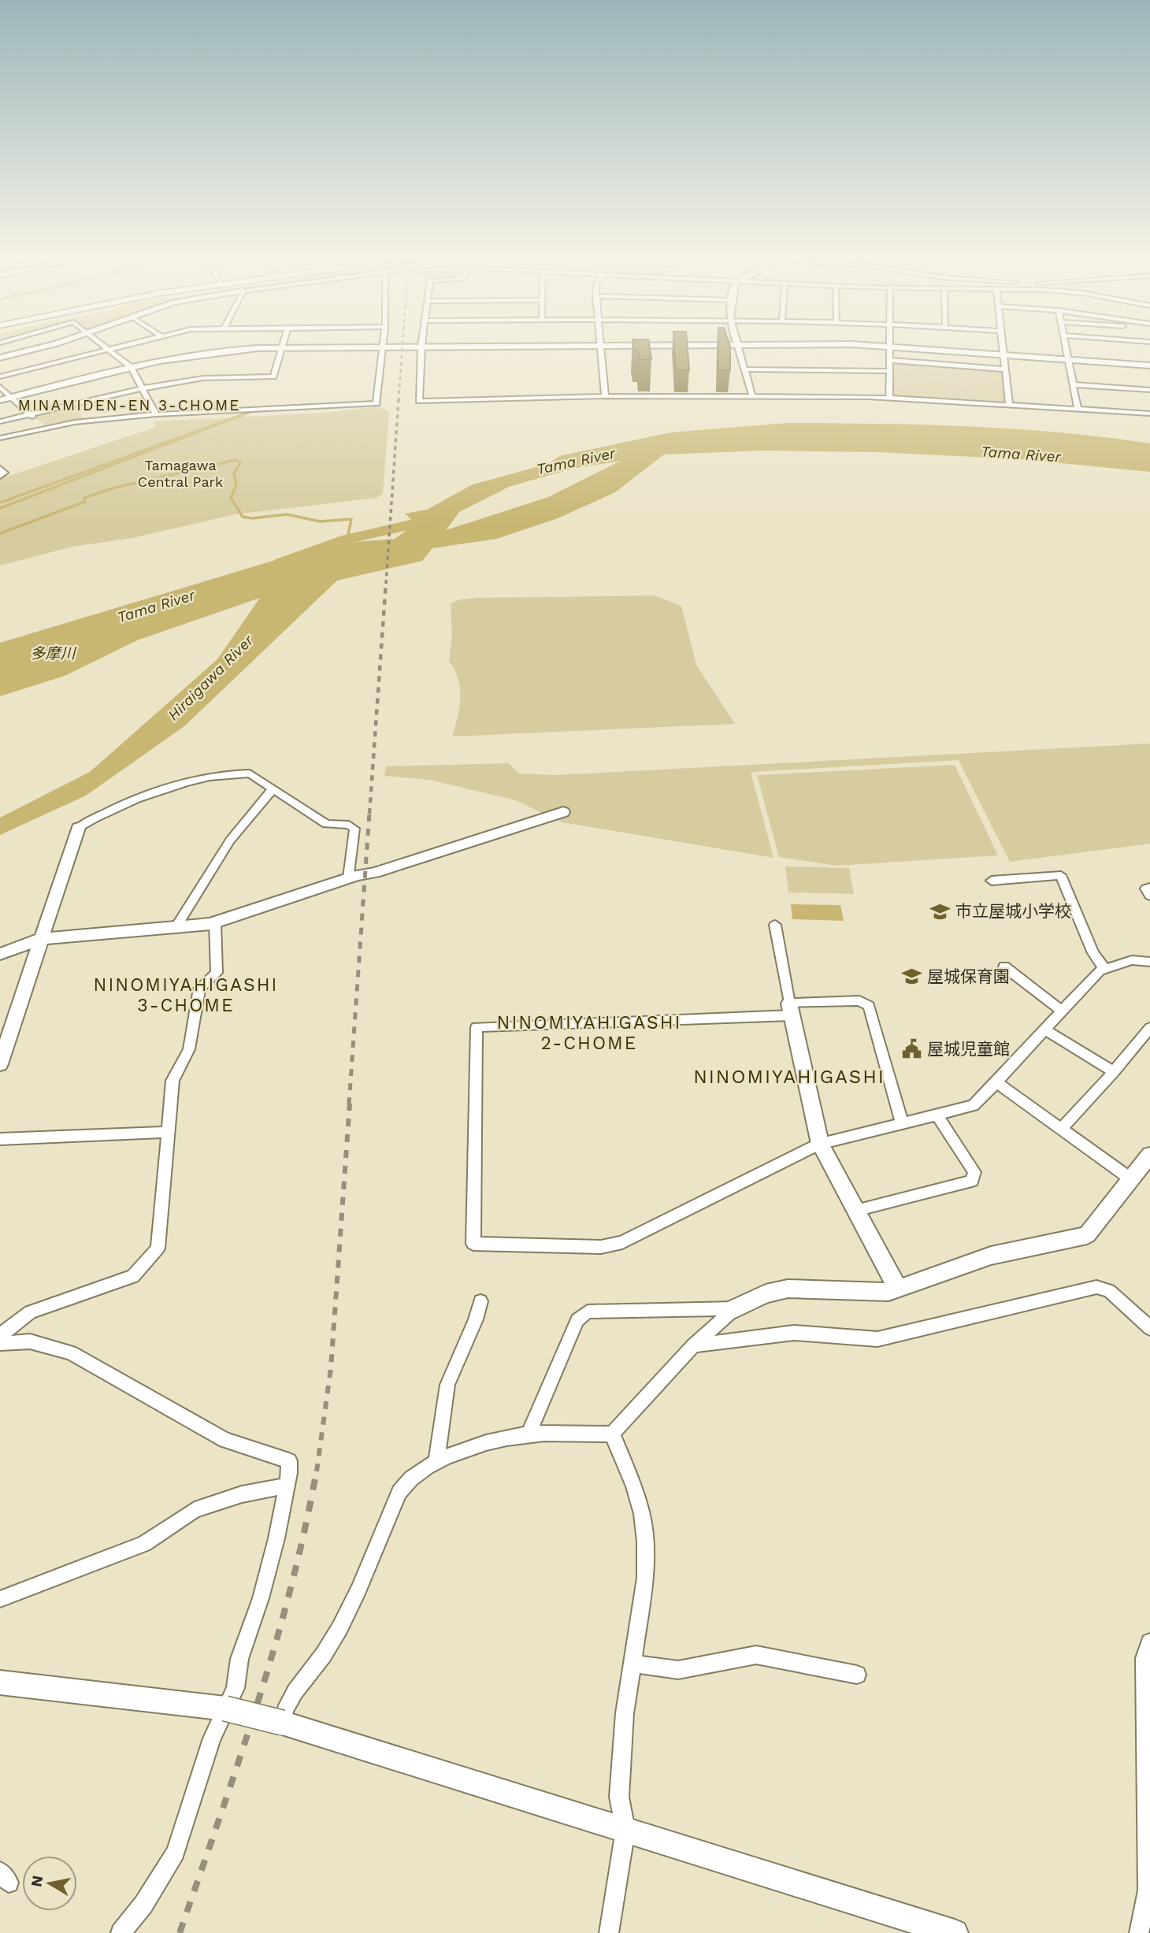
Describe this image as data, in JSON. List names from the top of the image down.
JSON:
{
  "districts": [
    "MINAMIDEN-EN 3-CHOME",
    "NINOMIYAHIGASHI 3-CHOME",
    "NINOMIYAHIGASHI 2-CHOME",
    "NINOMIYAHIGASHI"
  ],
  "water": ["Tama River", "多摩川", "Hiraigawa River"],
  "parks": ["Tamagawa Central Park"],
  "places": {
    "school or university": ["市立屋城小学校", "屋城保育園"],
    "public building": ["屋城児童館"]
  },
  "north": "left"
}
